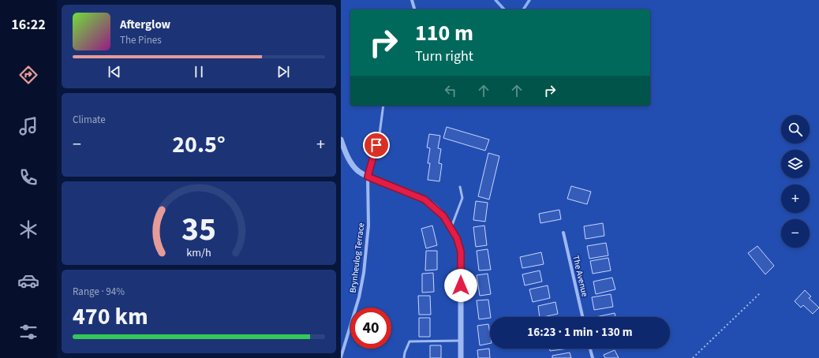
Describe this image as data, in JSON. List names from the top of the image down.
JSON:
{
  "streets": {
    "street": ["Brynheulog Terrace", "The Avenue"]
  },
  "page": {
    "tabs": "16:22",
    "turn": ["110 m", "Turn right"],
    "song": ["Afterglow", "The Pines"],
    "tile": [
      "Climate",
      ["Range · 94%", "470 km"]
    ],
    "map_buttons": ["+", "−"],
    "heat": ["−", "20.5°", "+"],
    "limit": "40",
    "trip": "16:23 · 1 min · 130 m",
    "gauge": ["35", "km/h"]
  }
}
